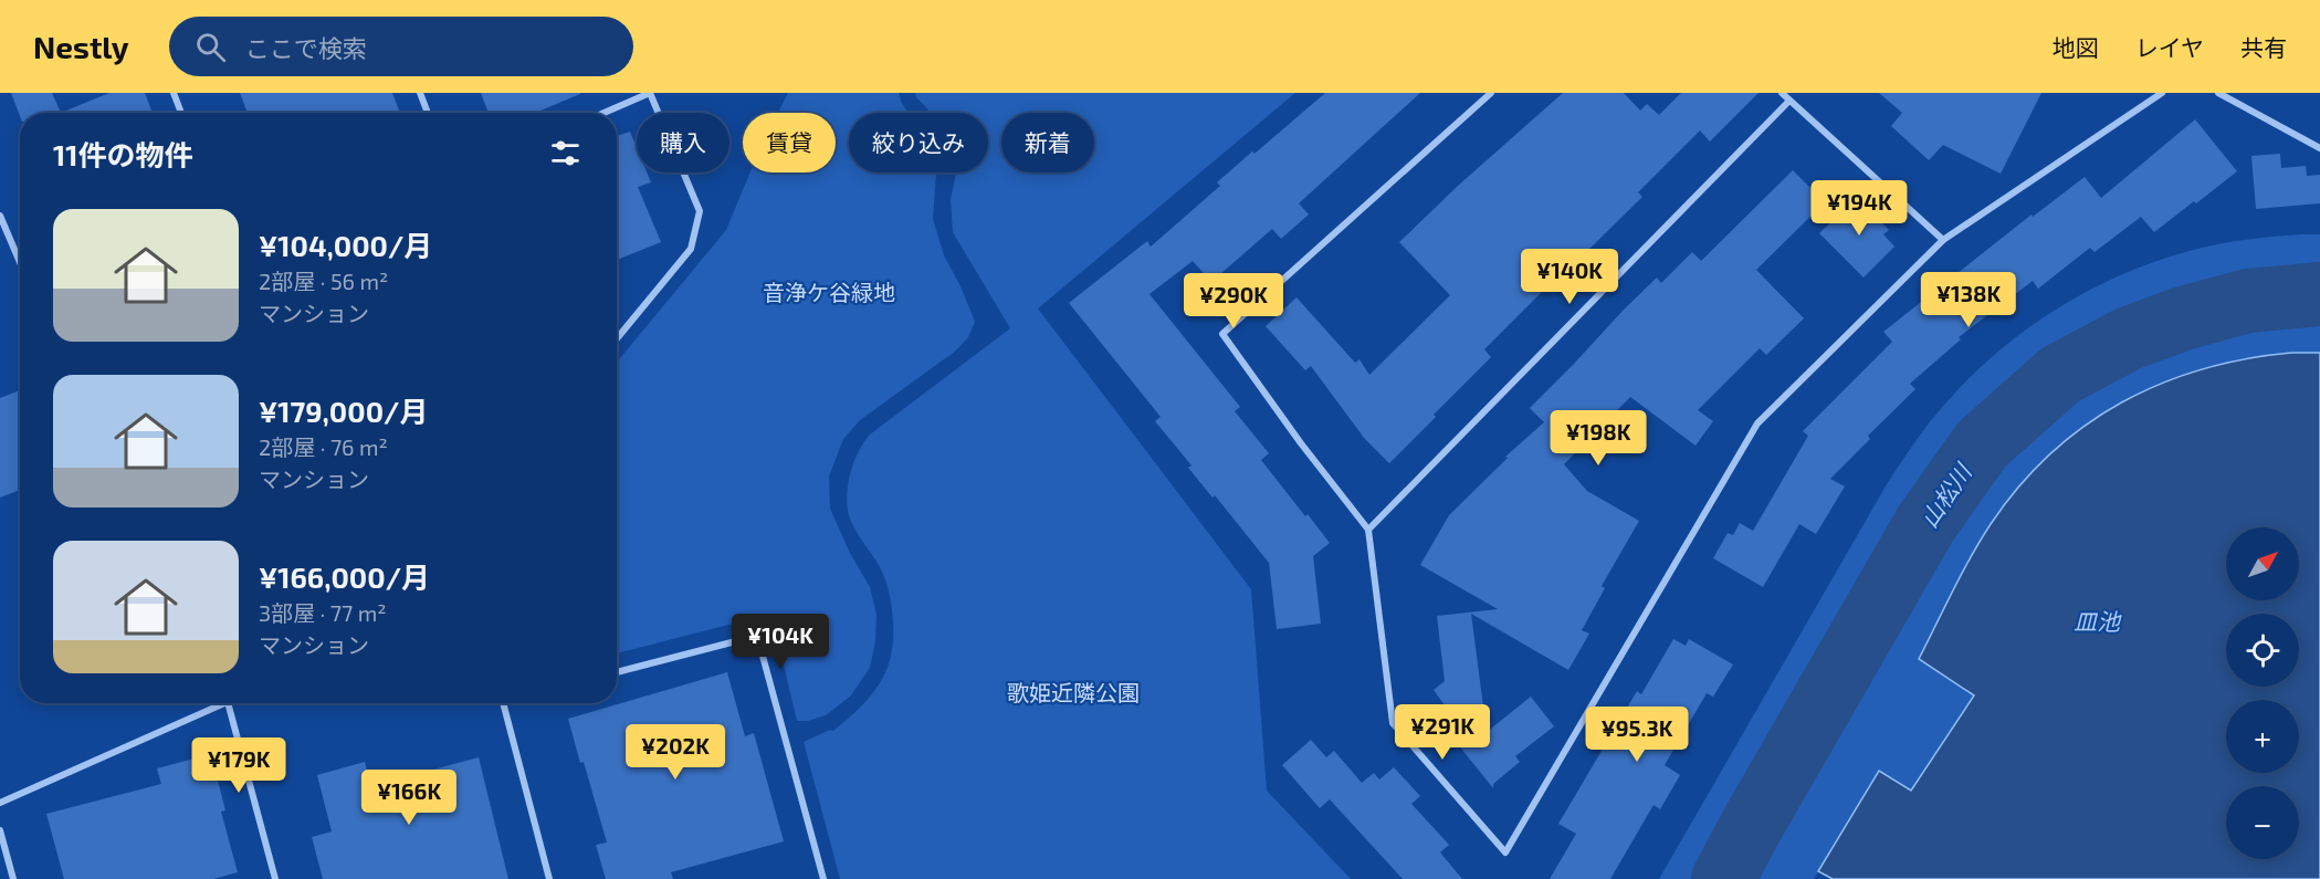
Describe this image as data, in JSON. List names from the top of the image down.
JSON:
{
  "water": ["山松川", "皿池"],
  "parks": ["音浄ケ谷緑地", "歌姫近隣公園"],
  "north": "top right",
  "page": {
    "header": "Nestly",
    "search": "ここで検索",
    "nav": ["地図", "レイヤ", "共有"],
    "chip": [
      "購入",
      "賃貸",
      "絞り込み",
      "新着"
    ],
    "heading": "11件の物件",
    "price": [
      "¥194K",
      "¥140K",
      "¥138K",
      "¥290K",
      "¥198K",
      "¥104K",
      "¥291K",
      "¥95.3K",
      "¥202K",
      "¥179K",
      "¥166K"
    ],
    "list": [
      {
        "name": "¥104,000/月",
        "note": "2部屋 · 56 m² · マンション"
      },
      {
        "name": "¥179,000/月",
        "note": "2部屋 · 76 m² · マンション"
      },
      {
        "name": "¥166,000/月",
        "note": "3部屋 · 77 m² · マンション"
      }
    ],
    "map_buttons": ["+", "−"]
  }
}
